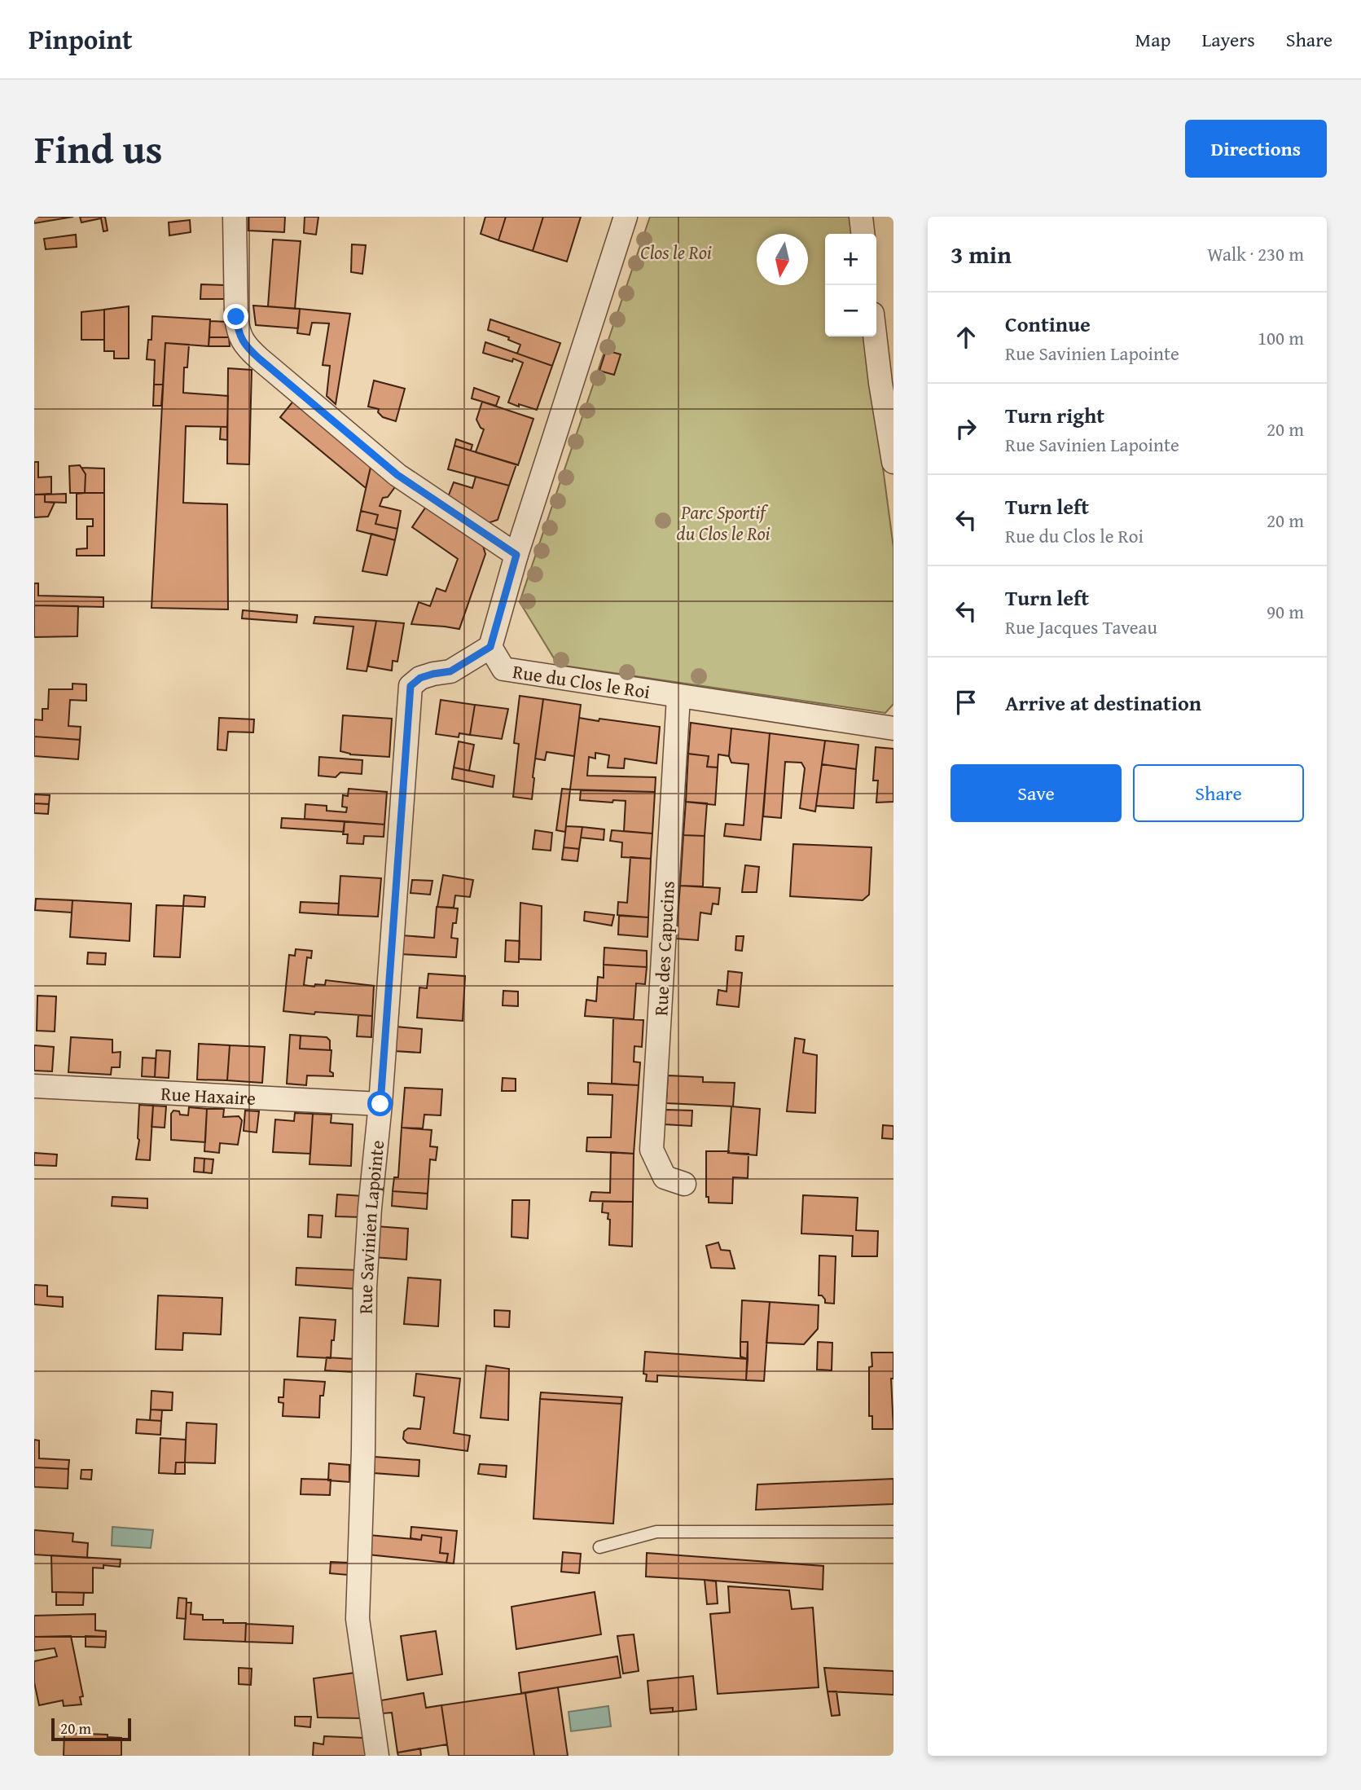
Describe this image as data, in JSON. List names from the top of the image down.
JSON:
{
  "streets": {
    "street": [
      "Rue du Clos le Roi",
      "Rue des Capucins",
      "Rue Haxaire",
      "Rue Savinien Lapointe"
    ]
  },
  "crossings": [
    ["Rue du Clos le Roi", "Rue des Capucins"],
    ["Rue du Clos le Roi", "Rue Savinien Lapointe"],
    ["Rue Haxaire", "Rue Savinien Lapointe"]
  ],
  "parks": ["Clos le Roi", "Parc Sportif du Clos le Roi"],
  "scale_bar": "20 m",
  "north": "bottom",
  "page": {
    "header": "Pinpoint",
    "nav": ["Map", "Layers", "Share"],
    "title": "Find us",
    "buttons": [
      "Directions",
      ["Save", "Share"]
    ],
    "heading": ["3 min", "Walk · 230 m"],
    "map_buttons": ["+", "−"],
    "list": [
      ["Continue", "Rue Savinien Lapointe", "100 m"],
      ["Turn right", "Rue Savinien Lapointe", "20 m"],
      ["Turn left", "Rue du Clos le Roi", "20 m"],
      ["Turn left", "Rue Jacques Taveau", "90 m"],
      "Arrive at destination"
    ],
    "scale": "20 m"
  }
}
